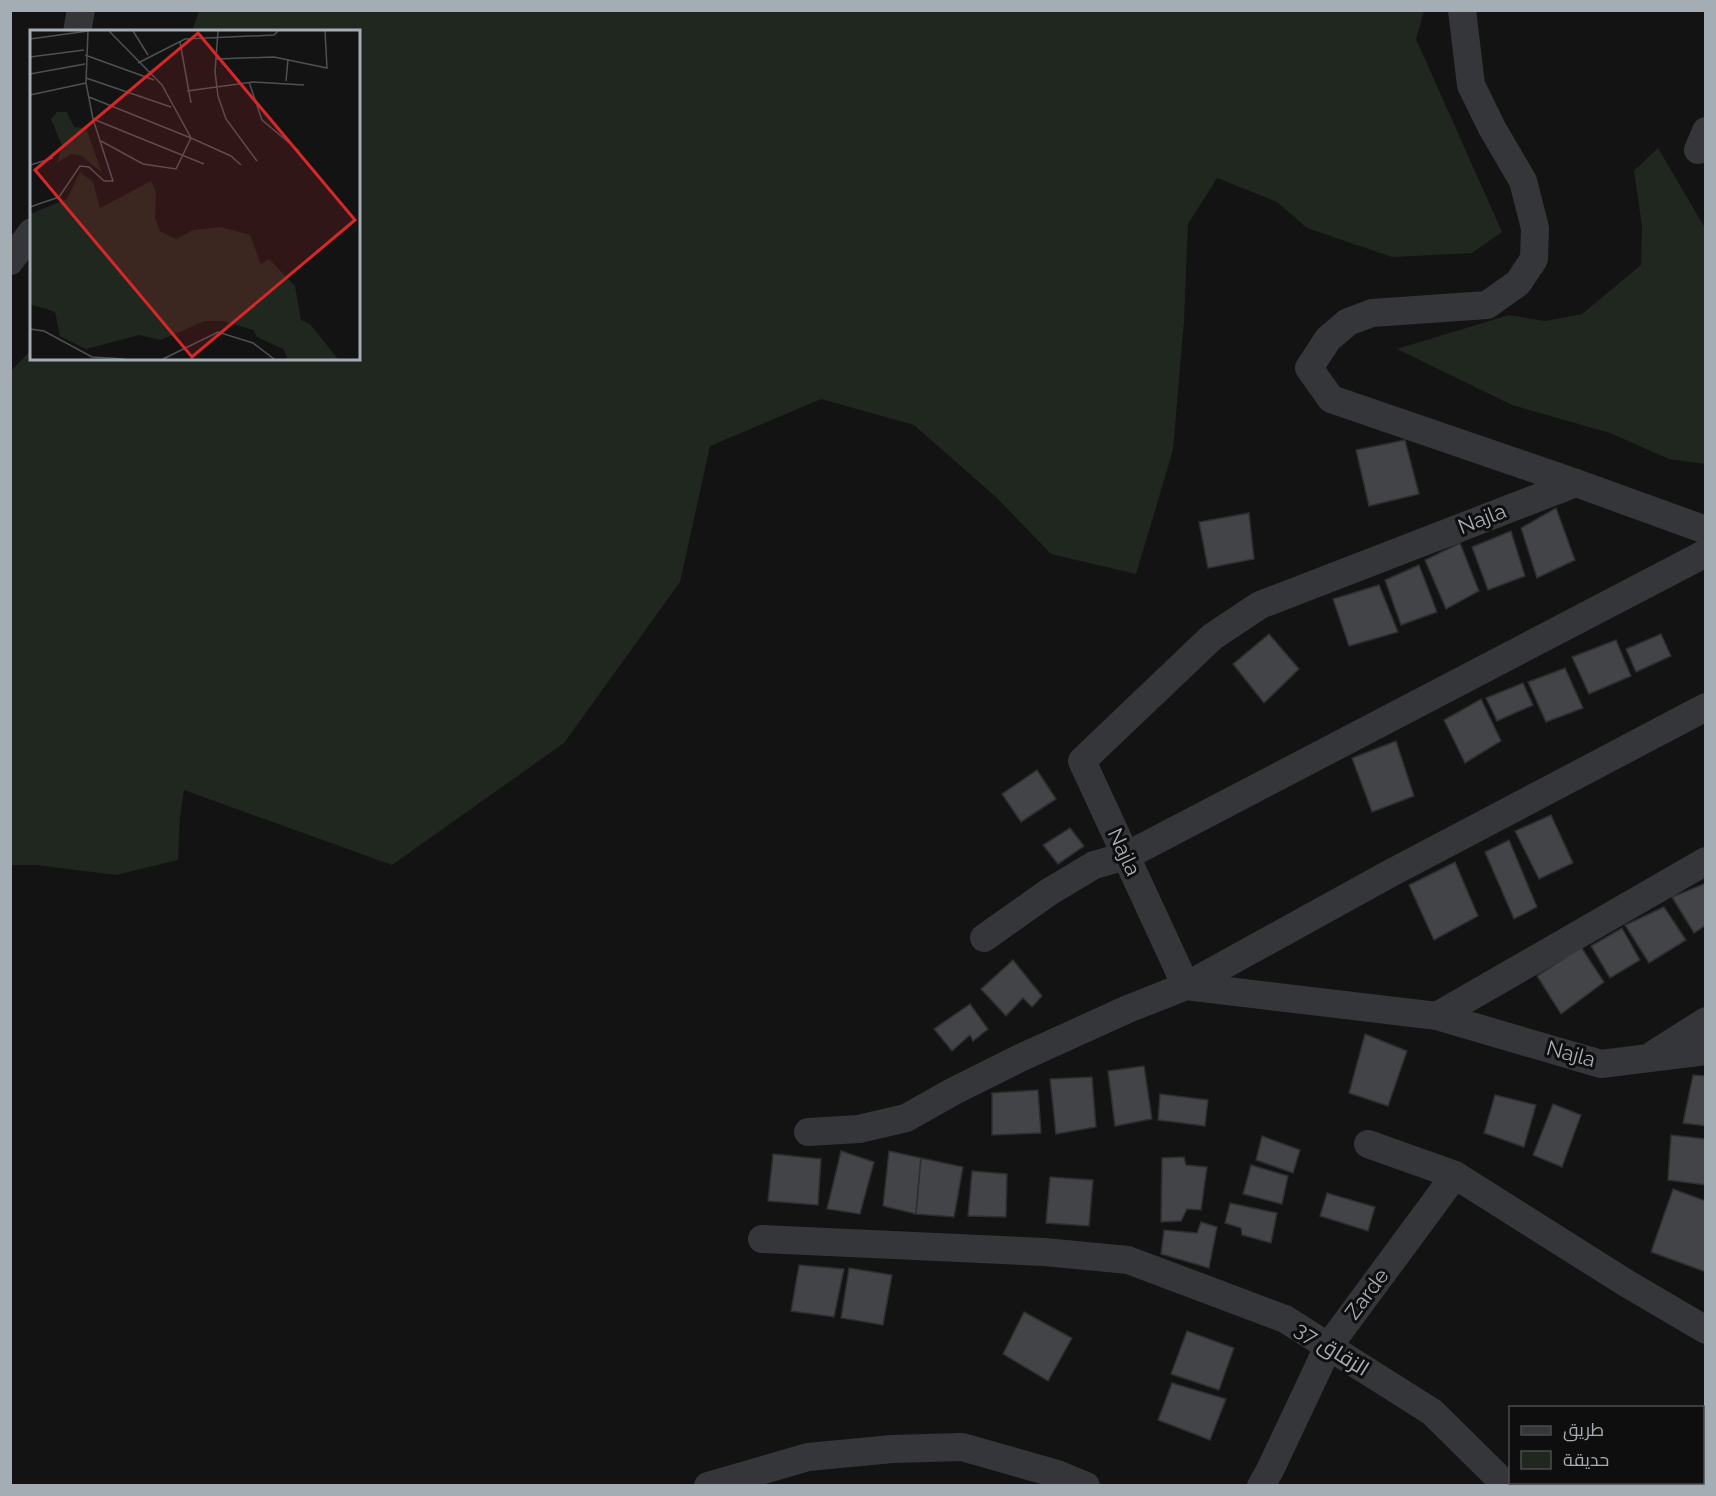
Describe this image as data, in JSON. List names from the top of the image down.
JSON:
{
  "streets": {
    "street": ["Najla", "Zarde", "الزقاق 37"]
  },
  "crossings": [
    ["Zarde", "الزقاق 37"]
  ],
  "legend": ["طريق", "حديقة"]
}
